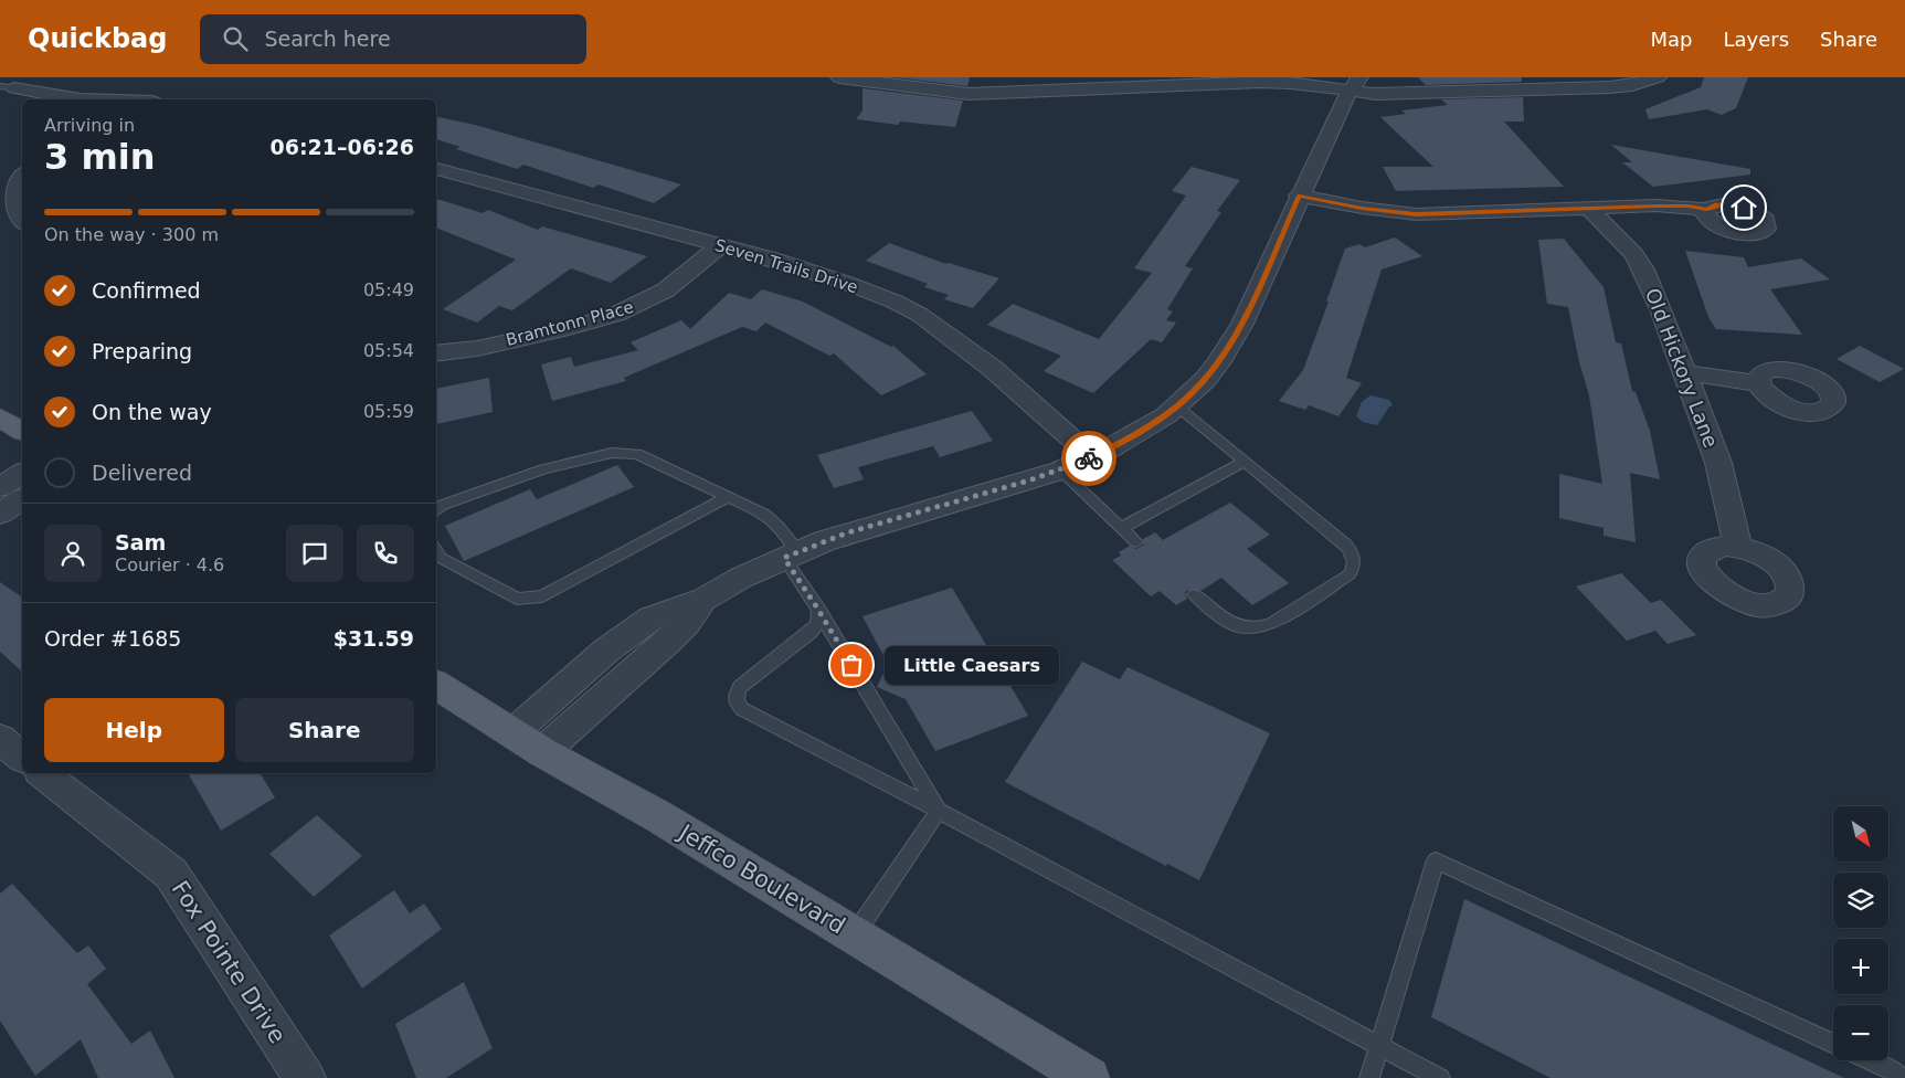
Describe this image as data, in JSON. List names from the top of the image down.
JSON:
{
  "streets": {
    "main road": ["Jeffco Boulevard"],
    "street": [
      "Seven Trails Drive",
      "Bramtonn Place",
      "Old Hickory Lane",
      "Fox Pointe Drive"
    ]
  },
  "crossings": [
    ["Seven Trails Drive", "Bramtonn Place"]
  ],
  "places": ["Little Caesars"],
  "north": "bottom right",
  "page": {
    "header": "Quickbag",
    "search": "Search here",
    "nav": ["Map", "Layers", "Share"],
    "heading": ["3 min", "Arriving in", "06:21–06:26"],
    "panel": [
      "Sam",
      "Courier · 4.6",
      "Order #1685",
      "$31.59"
    ],
    "bar": "On the way · 300 m",
    "list": [
      ["Confirmed", "05:49"],
      ["Preparing", "05:54"],
      ["On the way", "05:59"],
      "Delivered"
    ],
    "bubble": "Little Caesars",
    "buttons": ["Help", "Share"],
    "map_buttons": ["+", "−"]
  }
}
